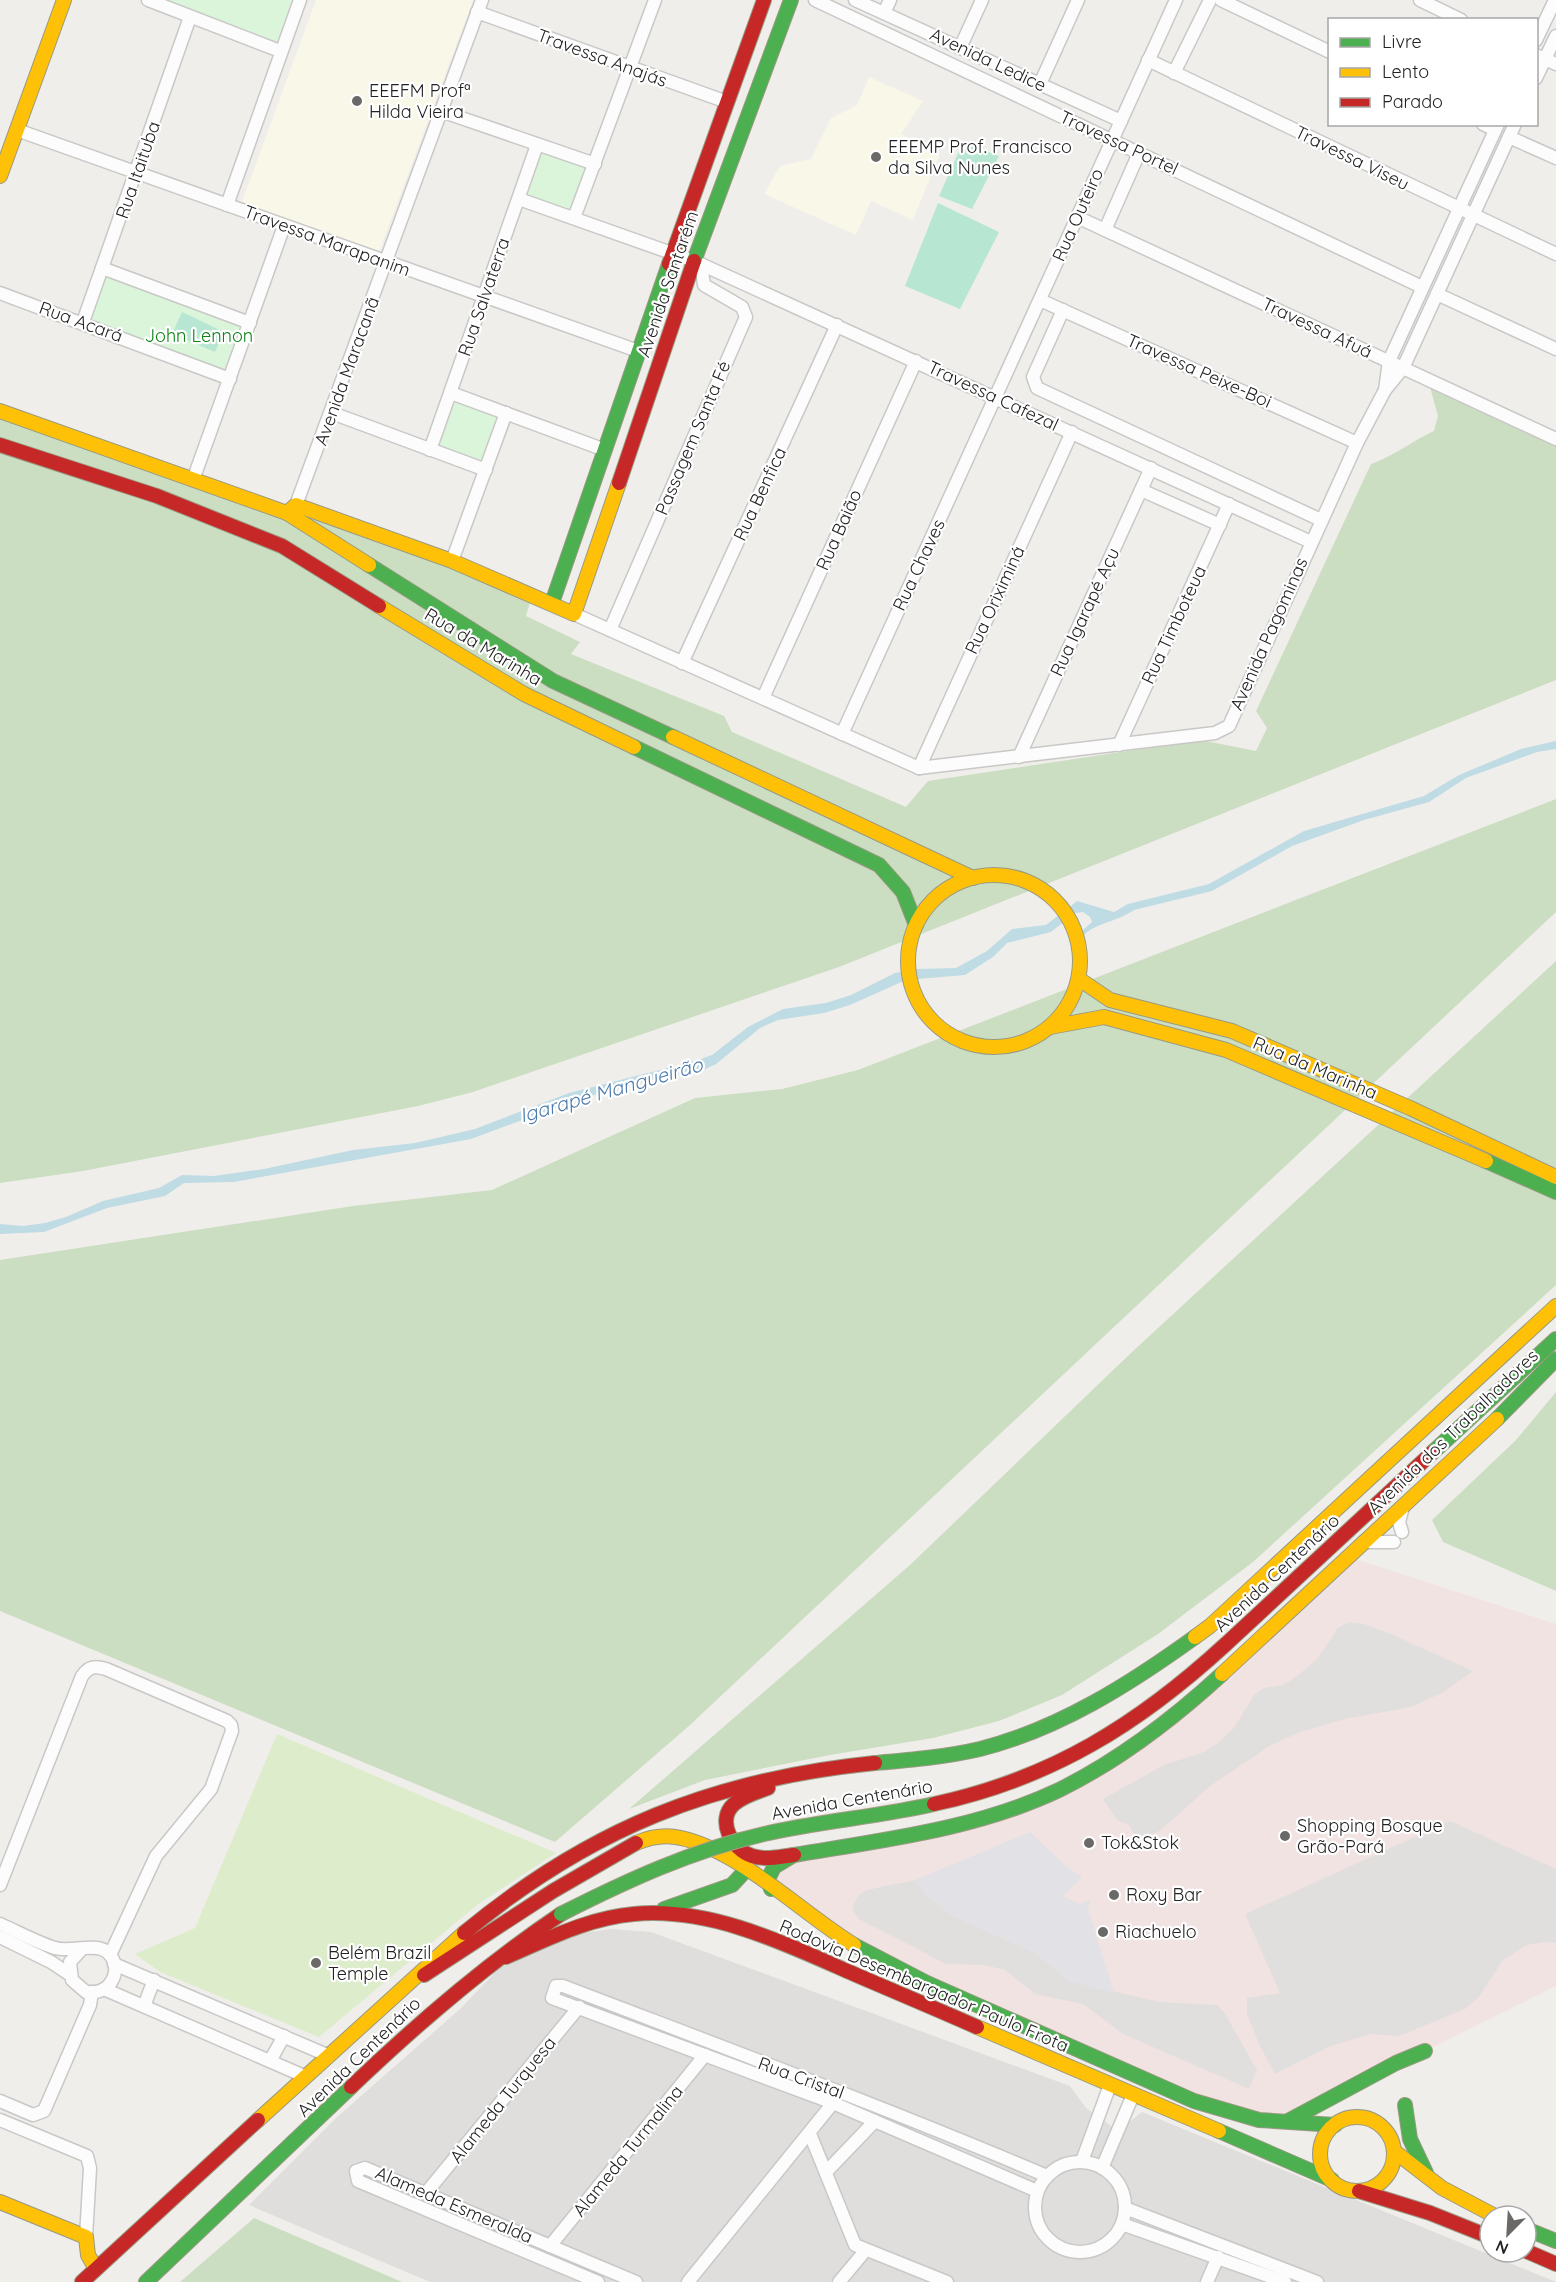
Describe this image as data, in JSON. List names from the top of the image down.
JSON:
{
  "streets": {
    "main road": [
      "Avenida Santarém",
      "Rua da Marinha",
      "Avenida dos Trabalhadores",
      "Avenida Centenário",
      "Rodovia Desembargador Paulo Frota"
    ],
    "street": [
      "Travessa Anajás",
      "Avenida Ledice",
      "Travessa Portel",
      "Travessa Viseu",
      "Rua Itaituba",
      "Rua Outeiro",
      "Travessa Marapanim",
      "Rua Salvaterra",
      "Rua Acará",
      "Travessa Afuá",
      "Avenida Maracanã",
      "Travessa Peixe-Boi",
      "Travessa Cafezal",
      "Passagem Santa Fé",
      "Rua Benfica",
      "Rua Baião",
      "Rua Chaves",
      "Rua Oriximiná",
      "Rua Igarapé Açu",
      "Rua Timboteua",
      "Avenida Pagominas",
      "Rua Cristal",
      "Alameda Turquesa",
      "Alameda Turmalina",
      "Alameda Esmeralda"
    ]
  },
  "crossings": [
    ["Travessa Anajás", "Avenida Santarém"],
    ["Travessa Anajás", "Avenida Maracanã"],
    ["Avenida Ledice", "Rua Outeiro"],
    ["Travessa Portel", "Rua Outeiro"],
    ["Travessa Portel", "Avenida Pagominas"],
    ["Travessa Viseu", "Rua Outeiro"],
    ["Travessa Viseu", "Avenida Pagominas"],
    ["Rua Itaituba", "Travessa Marapanim"],
    ["Rua Itaituba", "Rua Acará"],
    ["Rua Outeiro", "Travessa Afuá"],
    ["Rua Outeiro", "Travessa Peixe-Boi"],
    ["Rua Outeiro", "Travessa Cafezal"],
    ["Rua Outeiro", "Rua Chaves"],
    ["Travessa Marapanim", "Avenida Santarém"],
    ["Travessa Marapanim", "Rua Salvaterra"],
    ["Travessa Marapanim", "Avenida Maracanã"],
    ["Avenida Santarém", "Travessa Cafezal"],
    ["Avenida Santarém", "Passagem Santa Fé"],
    ["Avenida Santarém", "Rua da Marinha"],
    ["Rua Salvaterra", "Travessa Cafezal"],
    ["Travessa Afuá", "Avenida Pagominas"],
    ["Avenida Maracanã", "Rua da Marinha"],
    ["Travessa Peixe-Boi", "Travessa Cafezal"],
    ["Travessa Peixe-Boi", "Avenida Pagominas"],
    ["Travessa Cafezal", "Passagem Santa Fé"],
    ["Travessa Cafezal", "Rua Benfica"],
    ["Travessa Cafezal", "Rua Baião"],
    ["Travessa Cafezal", "Rua Chaves"],
    ["Travessa Cafezal", "Rua Oriximiná"],
    ["Travessa Cafezal", "Rua Igarapé Açu"],
    ["Travessa Cafezal", "Rua Timboteua"],
    ["Travessa Cafezal", "Avenida Pagominas"],
    ["Passagem Santa Fé", "Rua da Marinha"],
    ["Rua Benfica", "Rua da Marinha"],
    ["Rua Baião", "Rua da Marinha"],
    ["Rua Chaves", "Rua da Marinha"],
    ["Rua Oriximiná", "Avenida Pagominas"],
    ["Rua Oriximiná", "Rua da Marinha"],
    ["Rua Igarapé Açu", "Avenida Pagominas"],
    ["Rua Timboteua", "Avenida Pagominas"],
    ["Avenida Pagominas", "Rua da Marinha"],
    ["Avenida dos Trabalhadores", "Avenida Centenário"],
    ["Avenida Centenário", "Rodovia Desembargador Paulo Frota"],
    ["Rua Cristal", "Alameda Turquesa"],
    ["Rua Cristal", "Alameda Turmalina"],
    ["Alameda Turquesa", "Alameda Esmeralda"],
    ["Alameda Turmalina", "Alameda Esmeralda"]
  ],
  "water": ["Igarapé Mangueirão"],
  "parks": ["John Lennon"],
  "places": [
    "EEEFM Profª Hilda Vieira",
    "EEEMP Prof. Francisco da Silva Nunes",
    "Shopping Bosque Grão-Pará",
    "Tok&Stok",
    "Roxy Bar",
    "Riachuelo",
    "Belém Brazil Temple"
  ],
  "legend": ["Livre", "Lento", "Parado"],
  "north": "bottom left"
}
